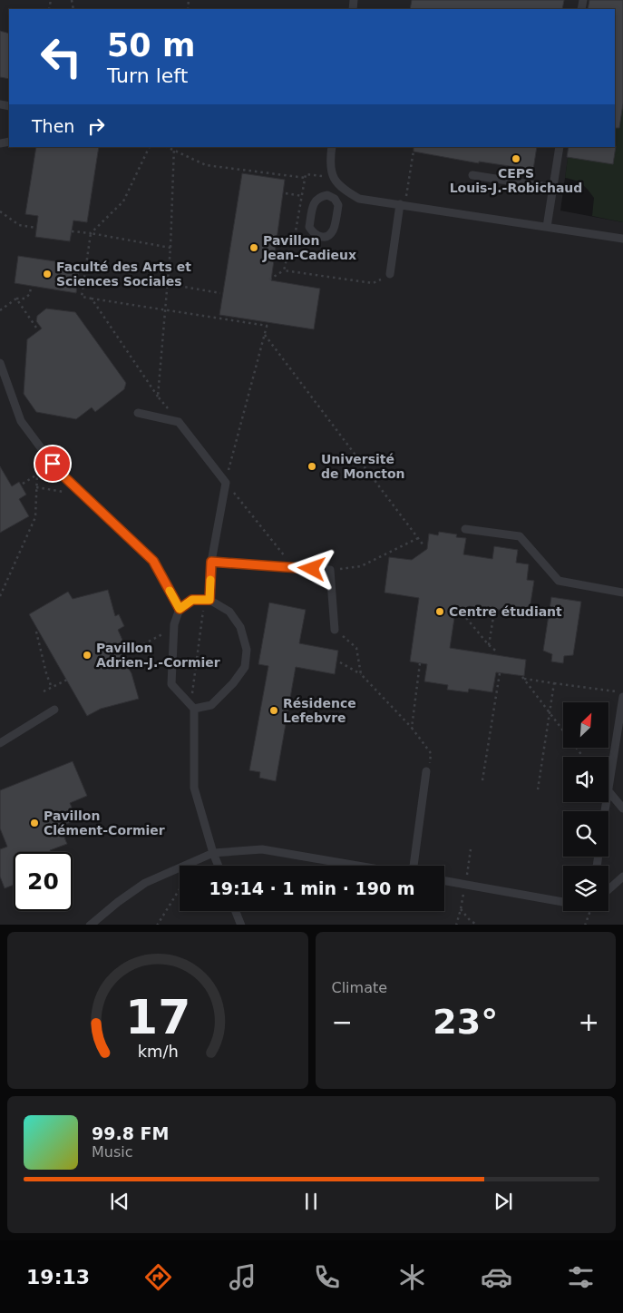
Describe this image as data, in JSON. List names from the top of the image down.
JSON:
{
  "places": [
    "CEPS Louis-J.-Robichaud",
    "Pavillon Jean-Cadieux",
    "Faculté des Arts et Sciences Sociales",
    "Université de Moncton",
    "Centre étudiant",
    "Pavillon Adrien-J.-Cormier",
    "Résidence Lefebvre",
    "Pavillon Clément-Cormier"
  ],
  "north": "top right",
  "page": {
    "turn": ["50 m", "Turn left"],
    "then": "Then",
    "limit": "20",
    "trip": "19:14 · 1 min · 190 m",
    "tile": "Climate",
    "heat": ["−", "23°", "+"],
    "song": ["99.8 FM", "Music"],
    "tabs": "19:13",
    "gauge": ["17", "km/h"]
  }
}
